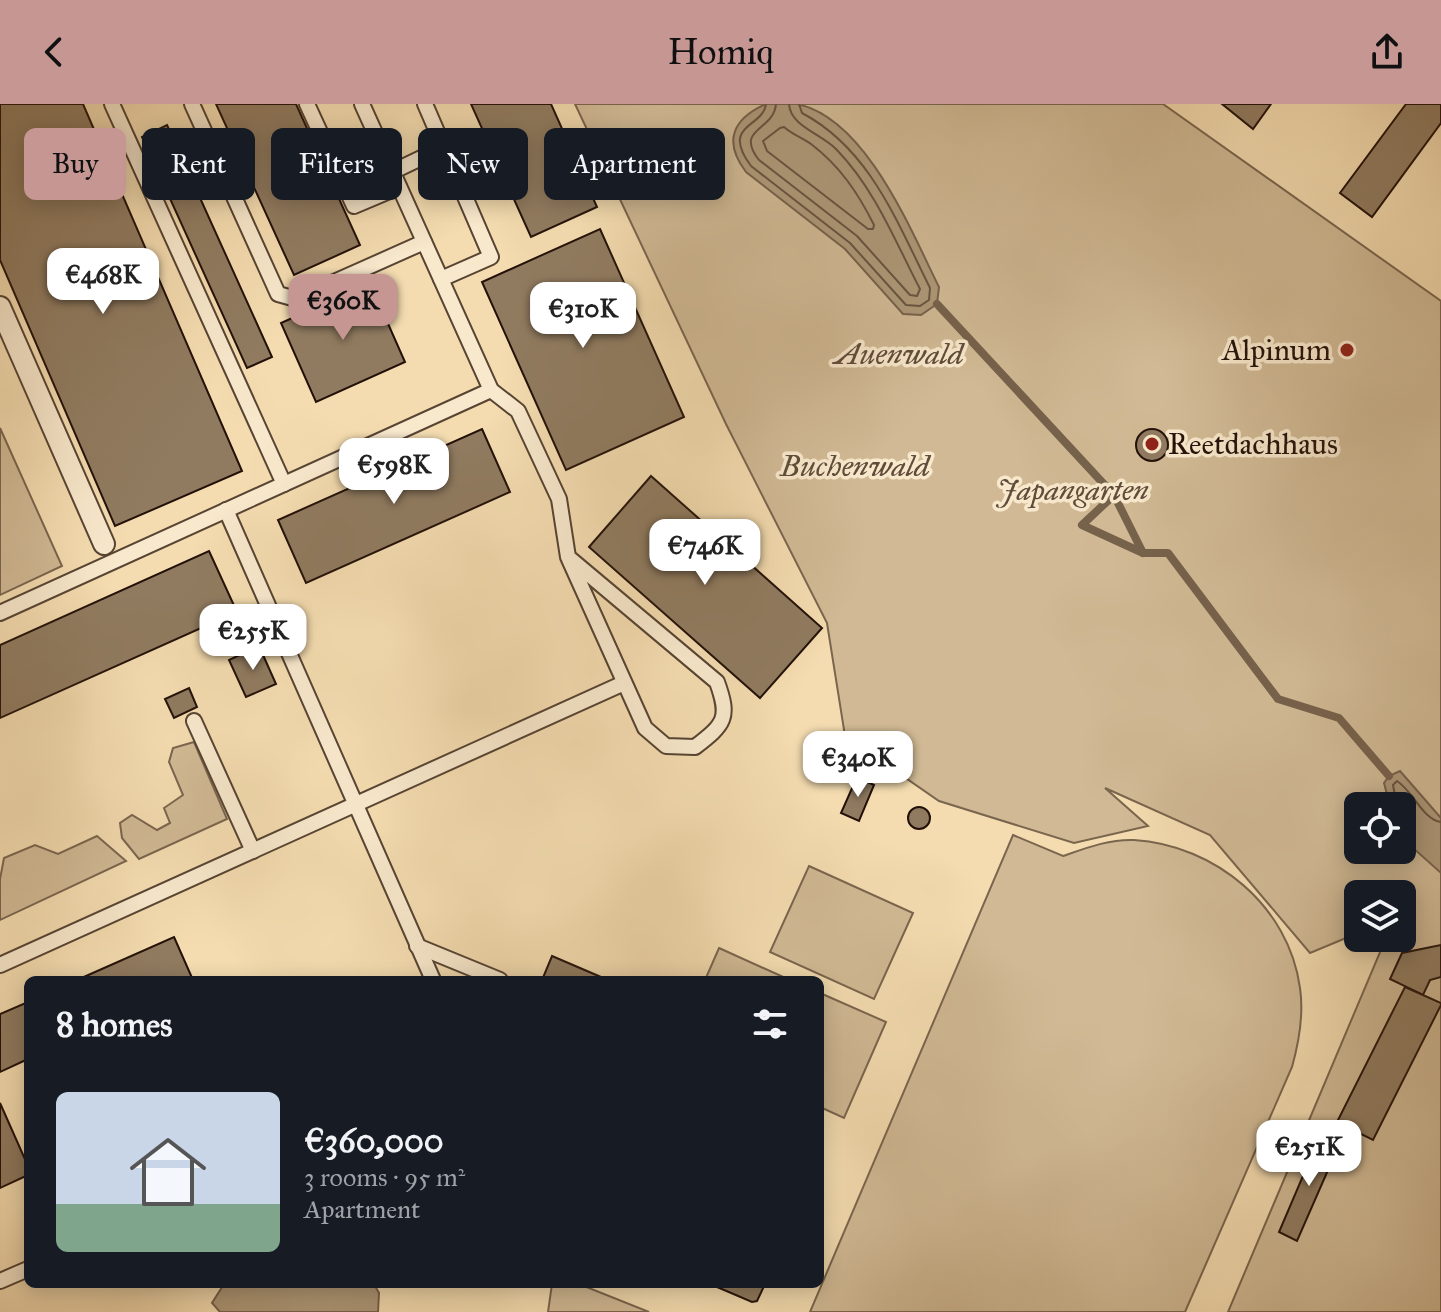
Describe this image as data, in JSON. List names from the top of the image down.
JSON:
{
  "parks": ["Auenwald", "Buchenwald", "Japangarten"],
  "places": ["Alpinum", "Reetdachhaus"],
  "page": {
    "header": "Homiq",
    "chip": [
      "Buy",
      "Rent",
      "Filters",
      "New",
      "Apartment"
    ],
    "price": [
      "€468K",
      "€360K",
      "€310K",
      "€598K",
      "€746K",
      "€255K",
      "€340K",
      "€251K"
    ],
    "heading": "8 homes",
    "list": [
      {
        "name": "€360,000",
        "note": "3 rooms · 95 m² · Apartment"
      }
    ]
  }
}
